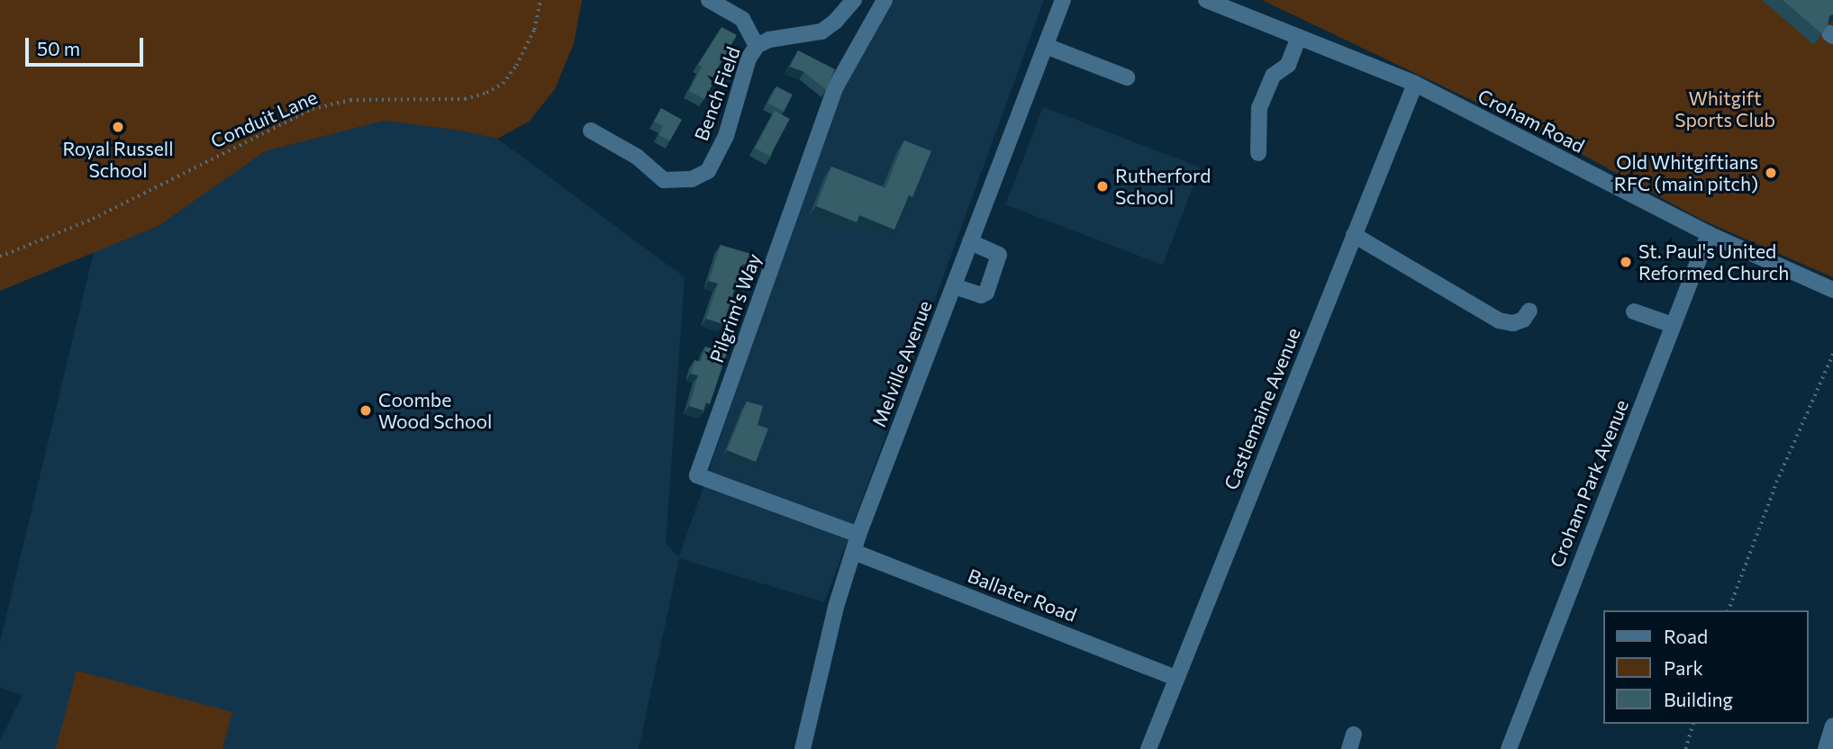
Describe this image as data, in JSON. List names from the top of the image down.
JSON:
{
  "streets": {
    "street": [
      "Bench Field",
      "Croham Road",
      "Pilgrim's Way",
      "Melville Avenue",
      "Castlemaine Avenue",
      "Croham Park Avenue",
      "Ballater Road"
    ],
    "path": ["Conduit Lane"]
  },
  "crossings": [
    ["Croham Road", "Castlemaine Avenue"],
    ["Croham Road", "Croham Park Avenue"],
    ["Pilgrim's Way", "Melville Avenue"],
    ["Melville Avenue", "Ballater Road"],
    ["Castlemaine Avenue", "Ballater Road"]
  ],
  "parks": ["Whitgift Sports Club"],
  "places": [
    "Royal Russell School",
    "Old Whitgiftians RFC (main pitch)",
    "Rutherford School",
    "St. Paul's United Reformed Church",
    "Coombe Wood School"
  ],
  "legend": ["Road", "Park", "Building"],
  "scale_bar": "50 m"
}
